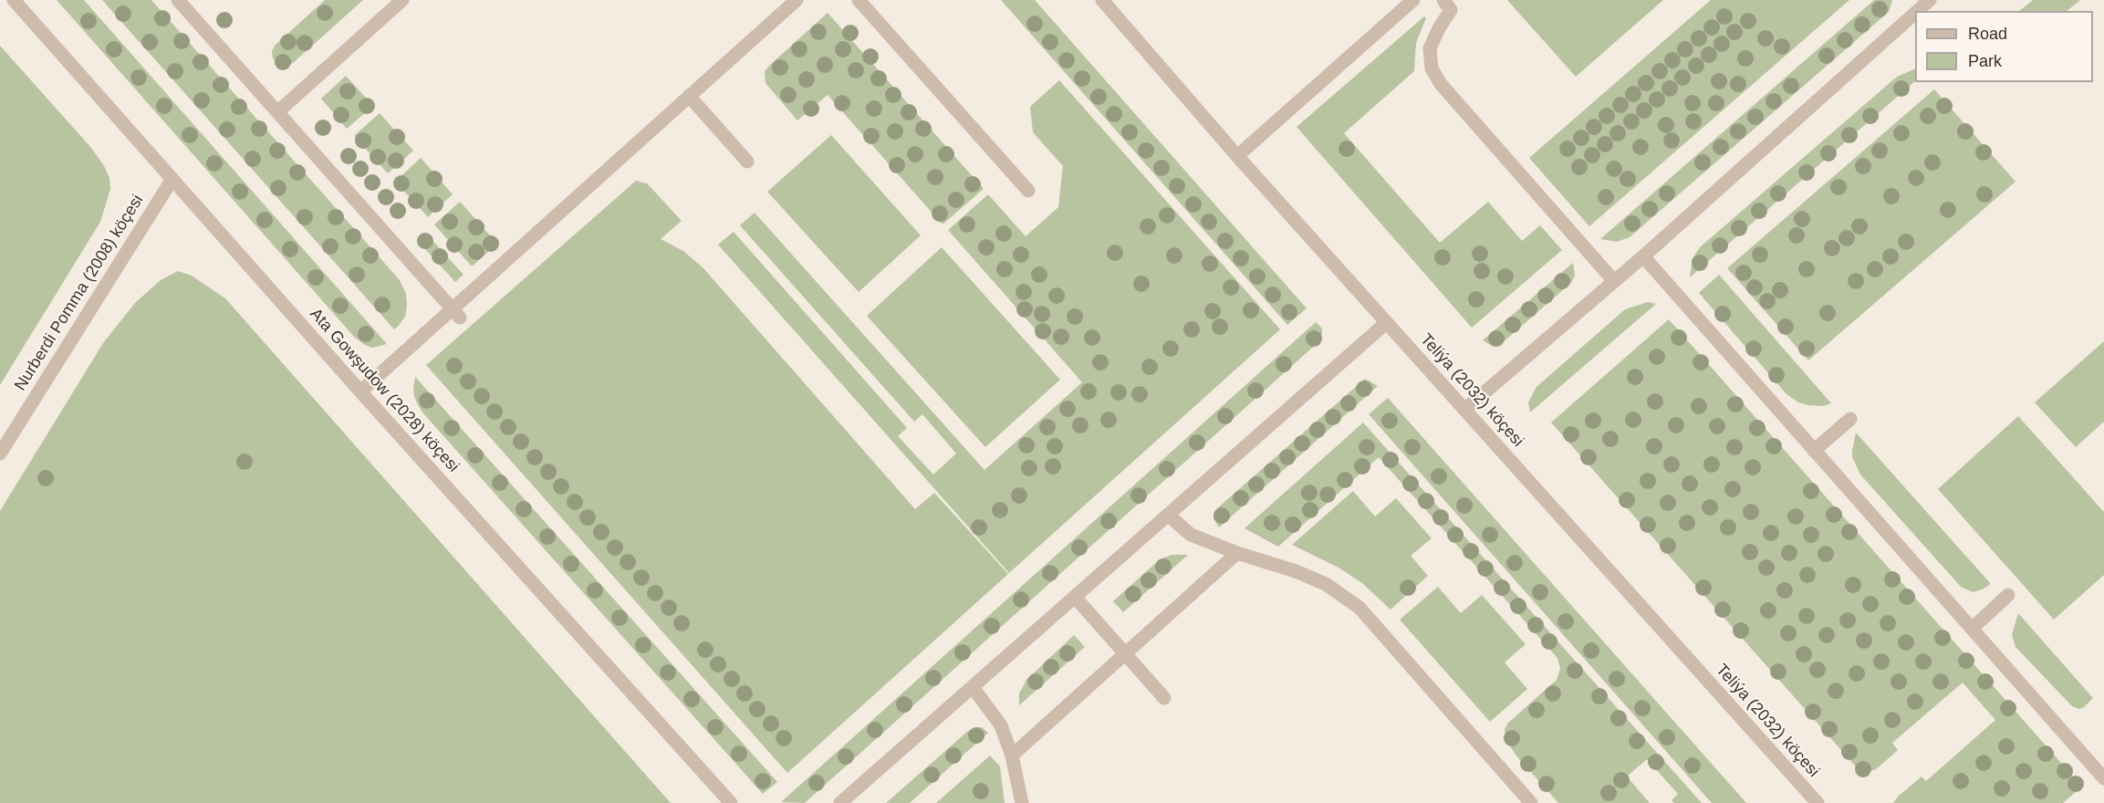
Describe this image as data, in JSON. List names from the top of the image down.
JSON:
{
  "streets": {
    "street": ["Nurberdi Pomma (2008) köçesi", "Ata Gowşudow (2028) köçesi", "Teliýa (2032) köçesi"]
  },
  "crossings": [
    ["Nurberdi Pomma (2008) köçesi", "Ata Gowşudow (2028) köçesi"]
  ],
  "legend": ["Road", "Park"]
}
